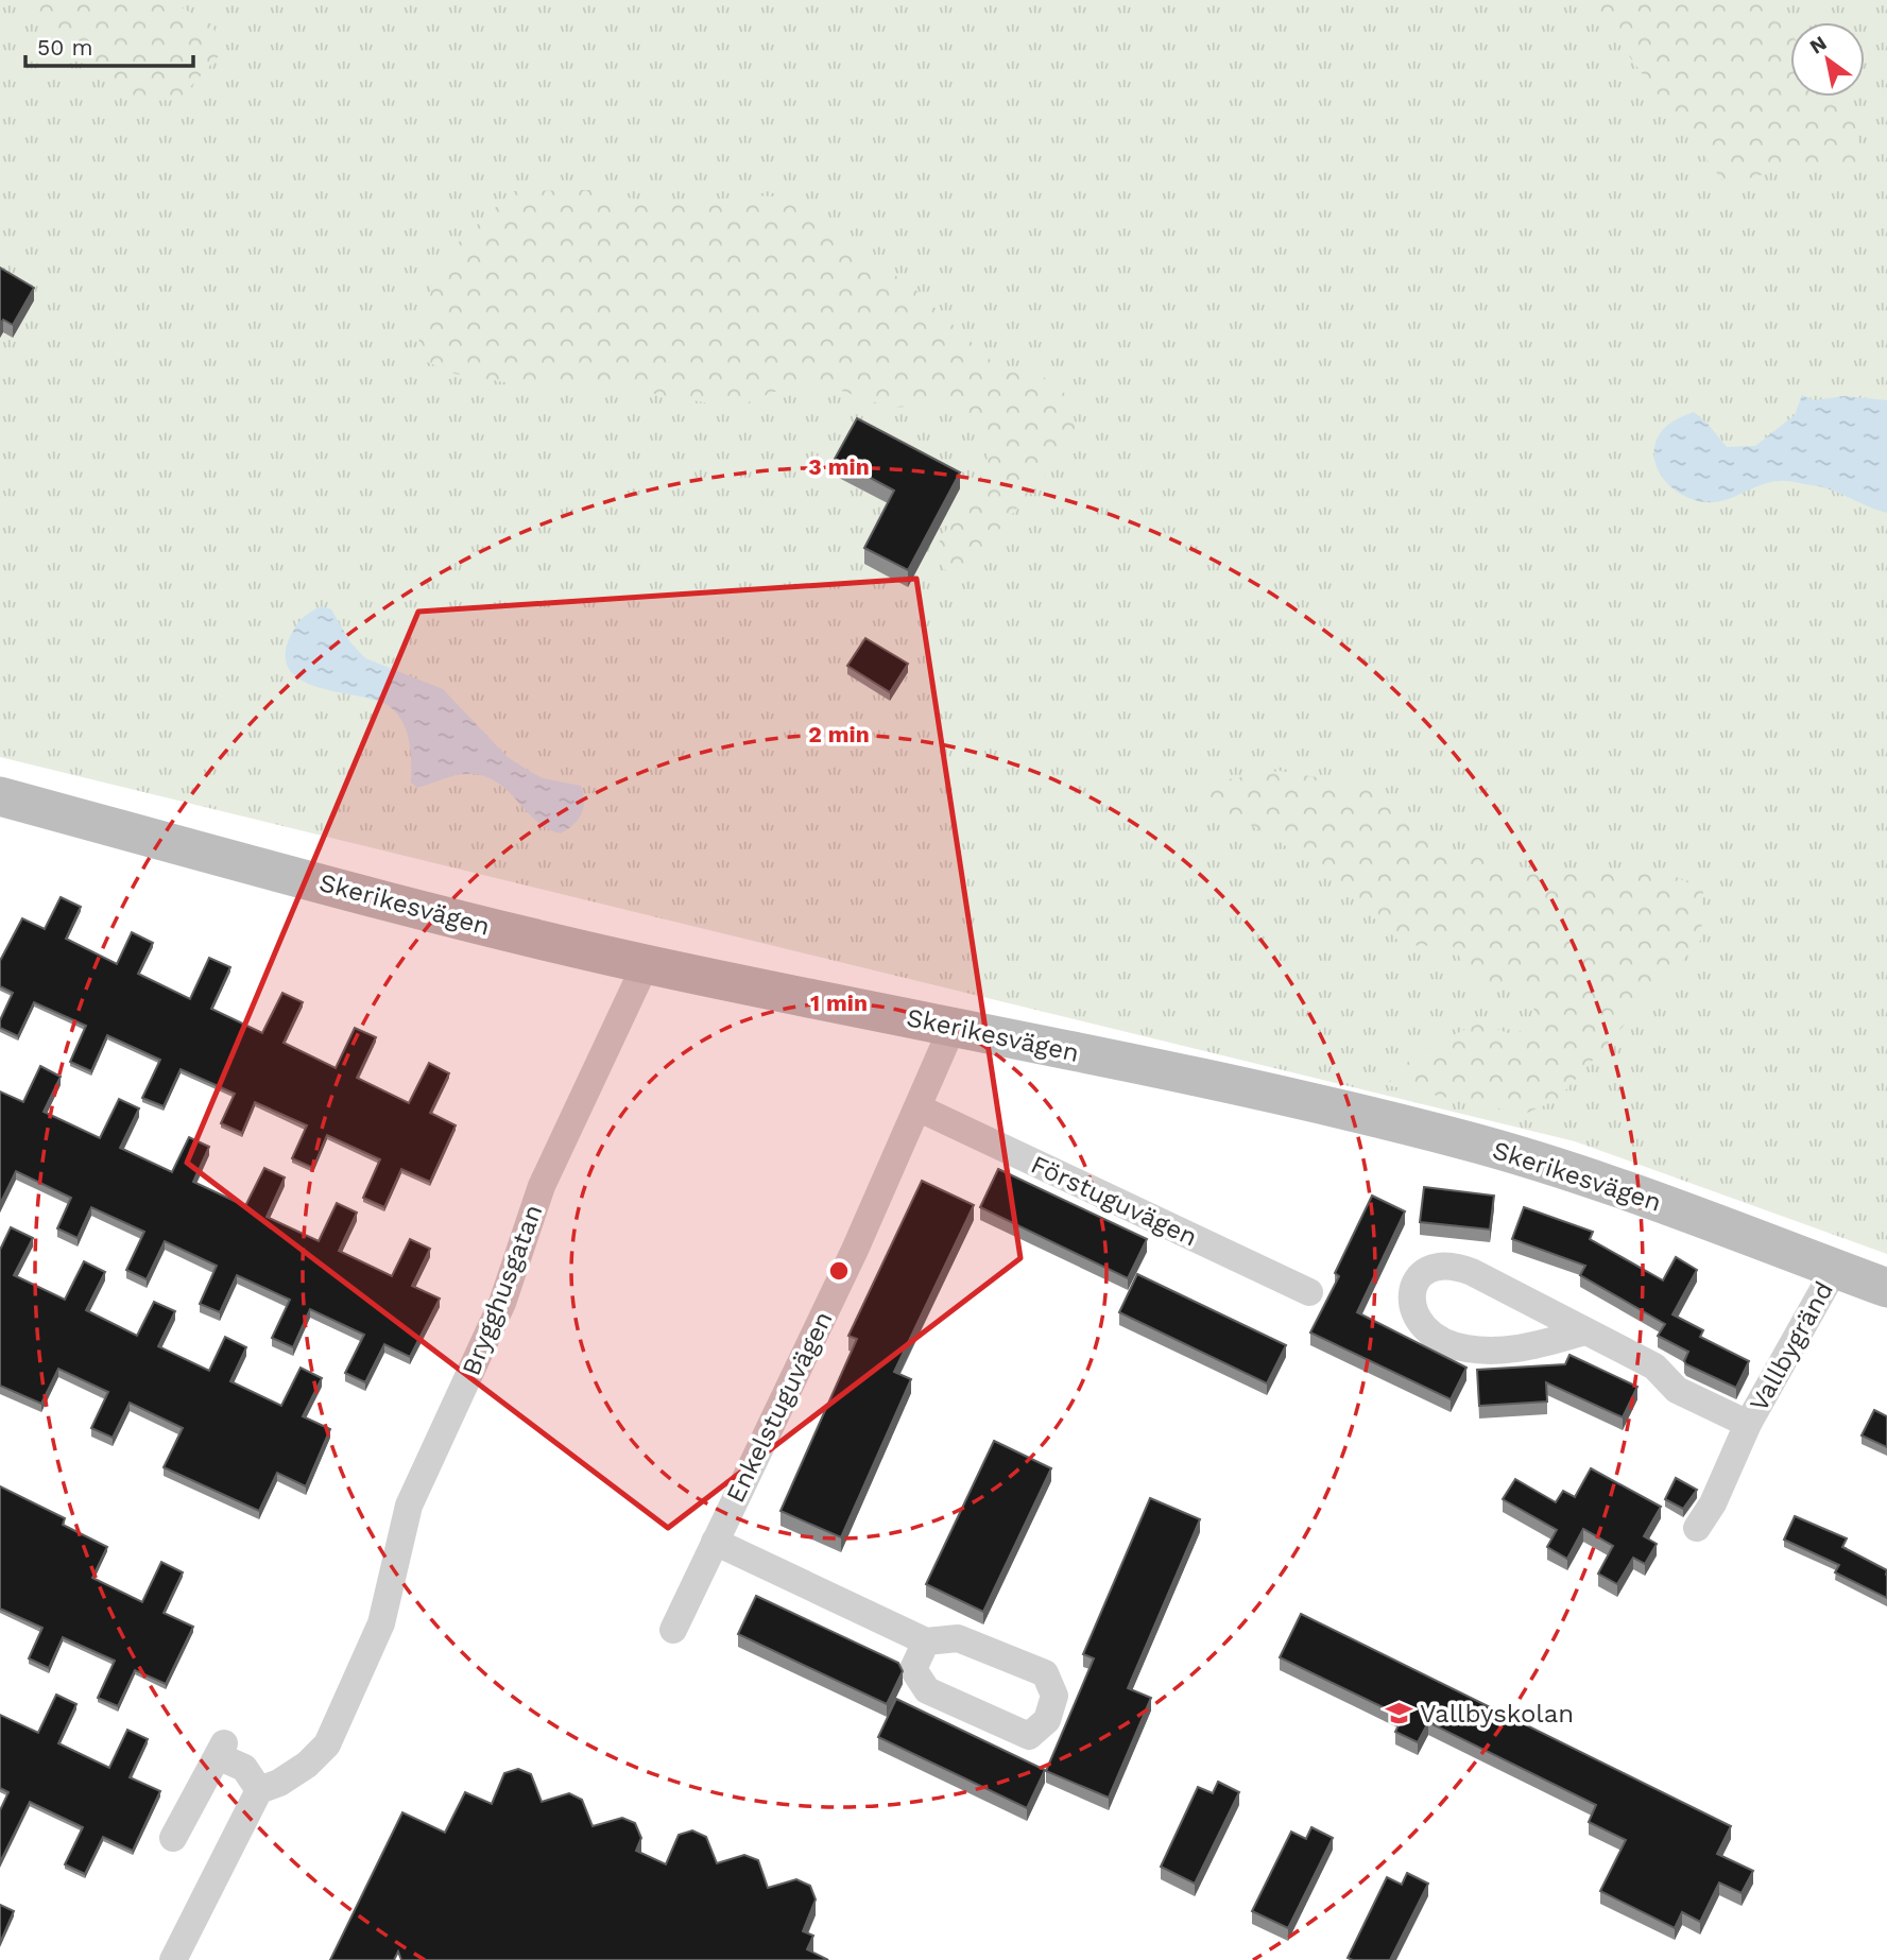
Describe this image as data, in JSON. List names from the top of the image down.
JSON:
{
  "streets": {
    "street": [
      "Skerikesvägen",
      "Förstuguvägen",
      "Brygghusgatan",
      "Vallbygränd",
      "Enkelstuguvägen"
    ]
  },
  "crossings": [
    ["Skerikesvägen", "Brygghusgatan"],
    ["Skerikesvägen", "Vallbygränd"],
    ["Skerikesvägen", "Enkelstuguvägen"],
    ["Förstuguvägen", "Enkelstuguvägen"]
  ],
  "places": {
    "school or university": ["Vallbyskolan"]
  },
  "scale_bar": "50 m",
  "north": "top left",
  "rings": ["3 min", "2 min", "1 min"]
}
